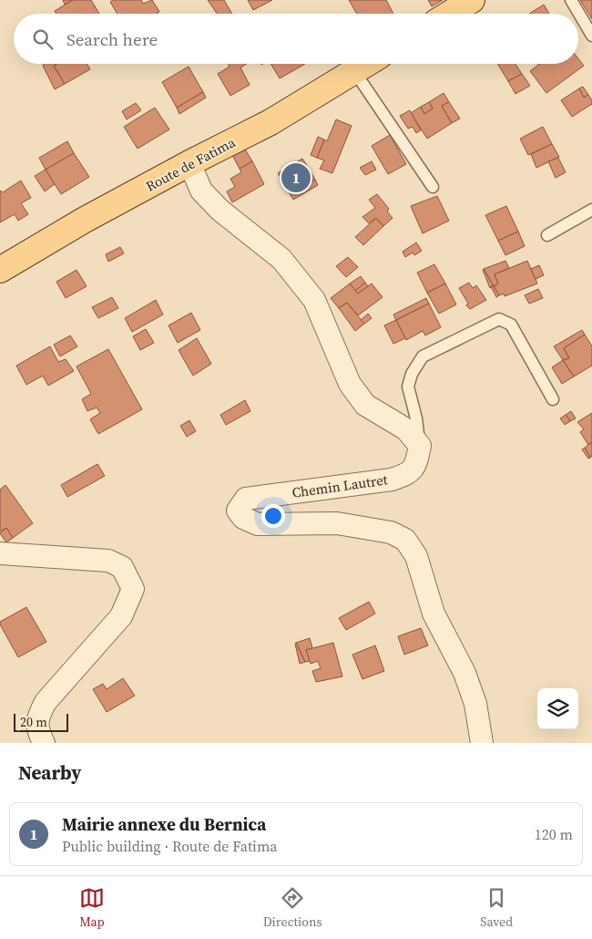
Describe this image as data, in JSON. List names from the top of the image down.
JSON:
{
  "streets": {
    "main road": ["Route de Fatima"],
    "street": ["Chemin Lautret"]
  },
  "scale_bar": "20 m",
  "page": {
    "search": "Search here",
    "pins": "1",
    "scale": "20 m",
    "heading": "Nearby",
    "list": [
      {
        "mark": "1",
        "name": "Mairie annexe du Bernica",
        "note": "Public building · Route de Fatima",
        "value": "120 m"
      }
    ],
    "nav": ["Map", "Directions", "Saved"]
  }
}
